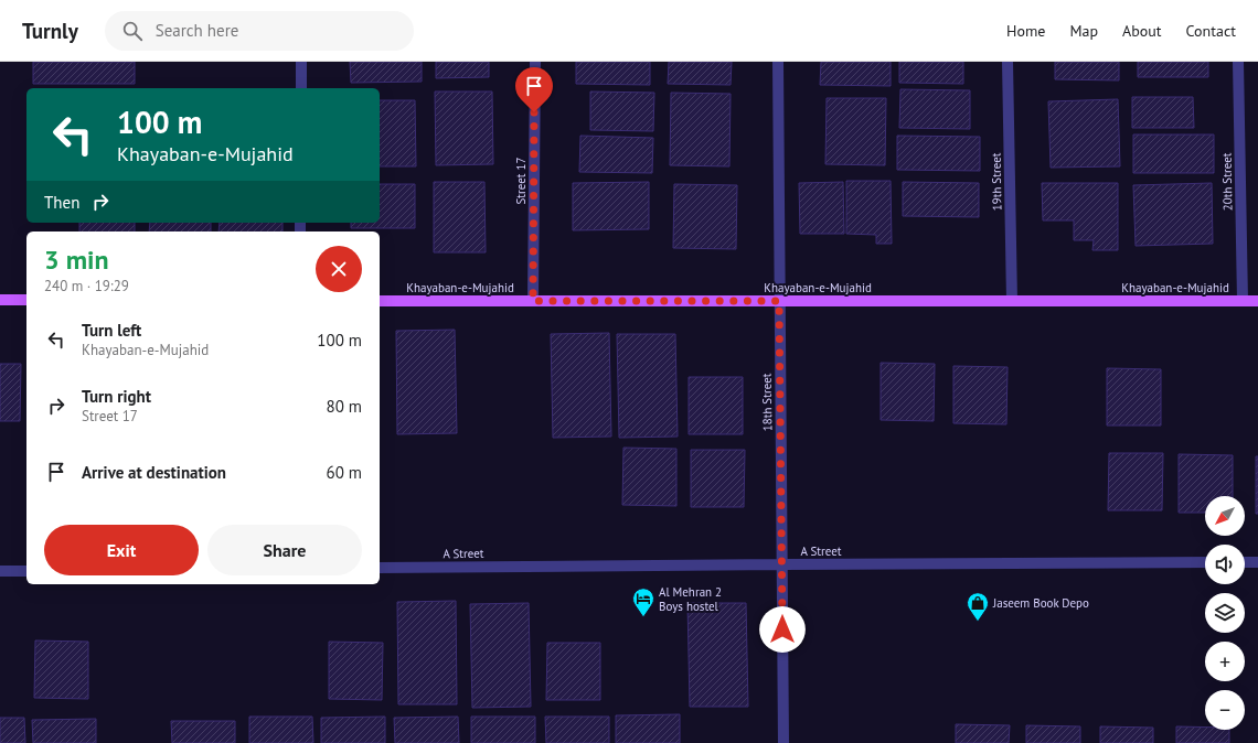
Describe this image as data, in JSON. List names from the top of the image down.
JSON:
{
  "streets": {
    "main road": ["Khayaban-e-Mujahid"],
    "street": [
      "Street 17",
      "19th Street",
      "20th Street",
      "18th Street",
      "A Street"
    ]
  },
  "crossings": [
    ["Street 17", "Khayaban-e-Mujahid"],
    ["19th Street", "Khayaban-e-Mujahid"],
    ["20th Street", "Khayaban-e-Mujahid"],
    ["Khayaban-e-Mujahid", "18th Street"],
    ["18th Street", "A Street"]
  ],
  "places": {
    "hotel": ["Al Mehran 2 Boys hostel"],
    "shop": ["Jaseem Book Depo"]
  },
  "north": "bottom left",
  "page": {
    "header": "Turnly",
    "search": "Search here",
    "nav": [
      "Home",
      "Map",
      "About",
      "Contact"
    ],
    "turn": ["100 m", "Khayaban-e-Mujahid"],
    "then": "Then",
    "heading": ["3 min", "240 m · 19:29"],
    "list": [
      {
        "name": "Turn left",
        "note": "Khayaban-e-Mujahid",
        "value": "100 m"
      },
      {
        "name": "Turn right",
        "note": "Street 17",
        "value": "80 m"
      },
      {
        "name": "Arrive at destination",
        "value": "60 m"
      }
    ],
    "map_buttons": ["+", "−"],
    "buttons": ["Exit", "Share"]
  }
}
